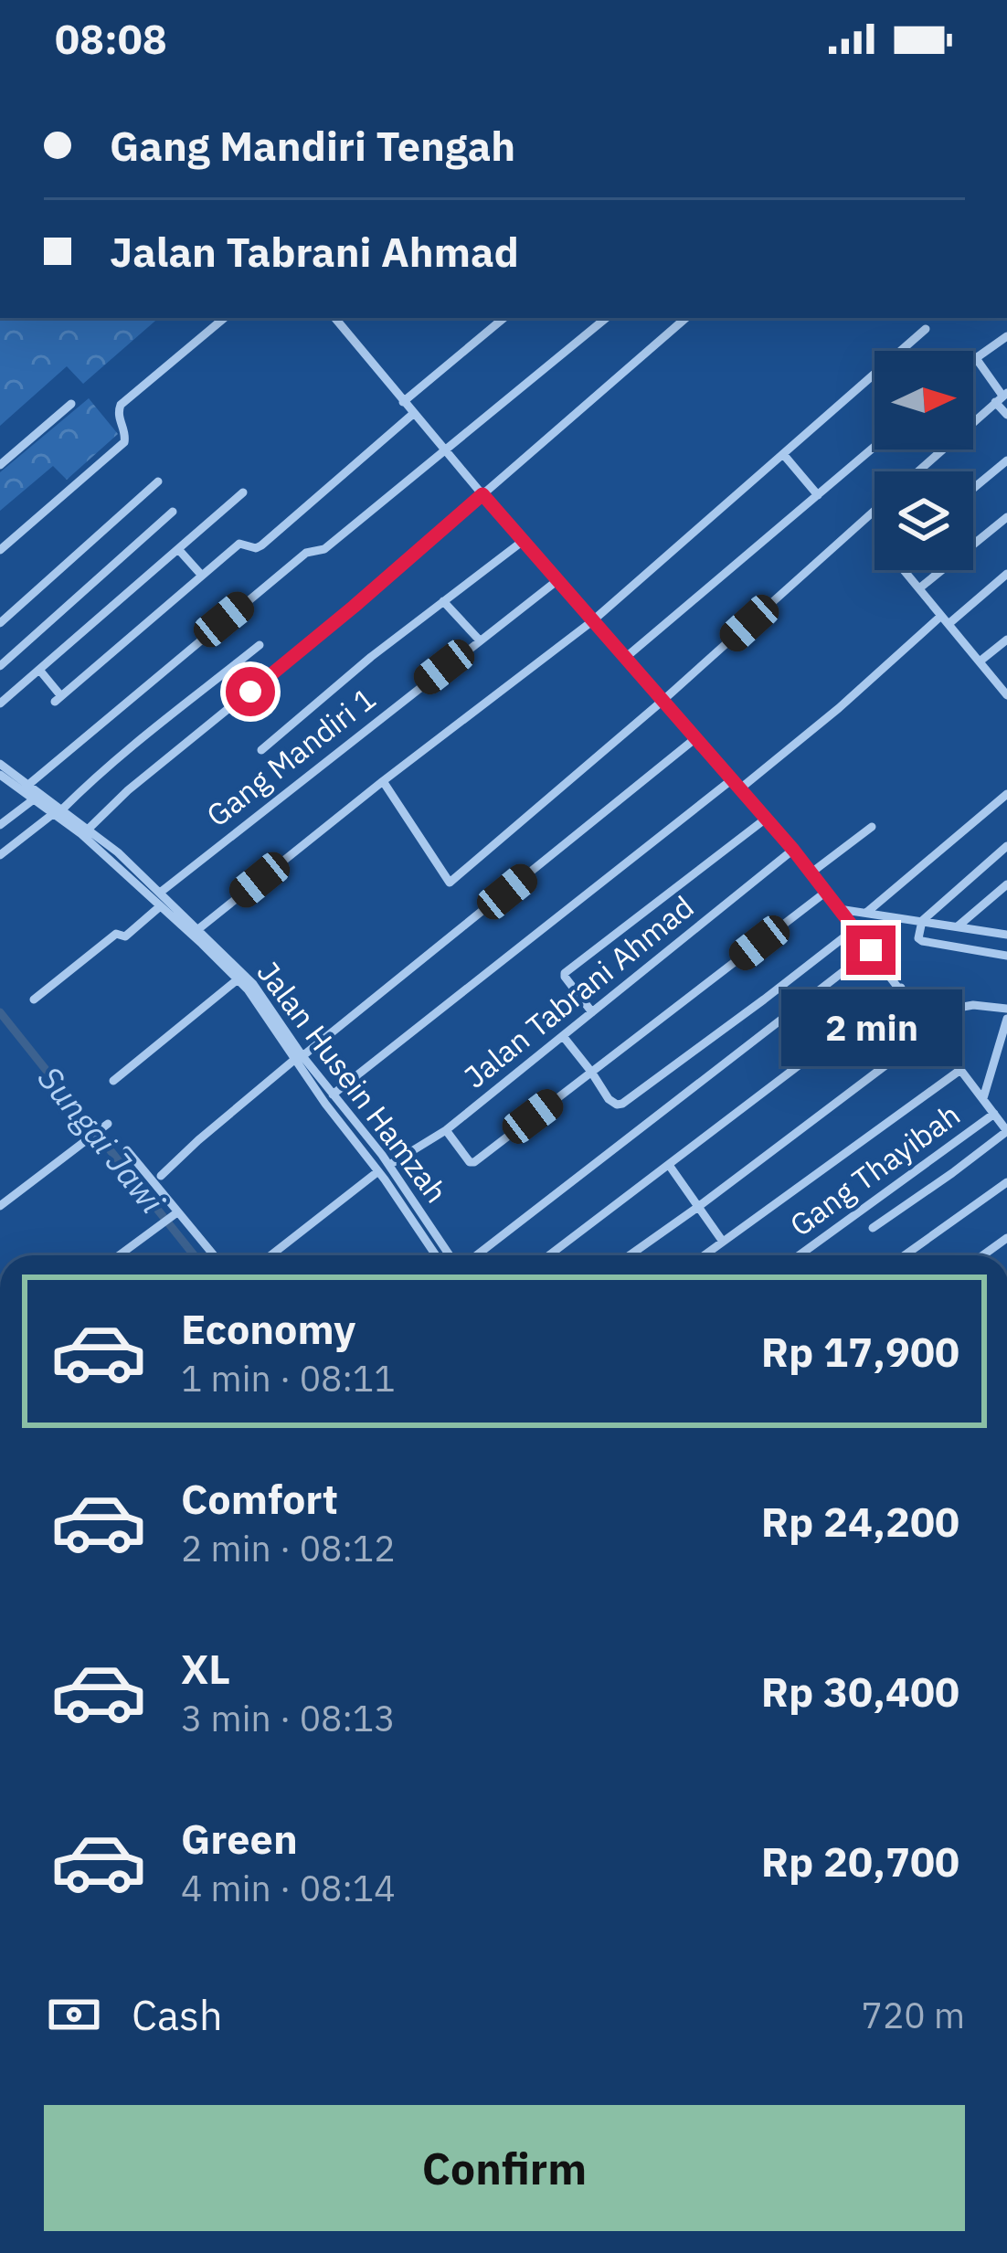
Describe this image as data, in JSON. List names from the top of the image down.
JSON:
{
  "streets": {
    "street": [
      "Gang Mandiri 1",
      "Jalan Tabrani Ahmad",
      "Jalan Husein Hamzah",
      "Gang Thayibah"
    ]
  },
  "crossings": [
    ["Gang Mandiri 1", "Jalan Husein Hamzah"],
    ["Jalan Tabrani Ahmad", "Jalan Husein Hamzah"]
  ],
  "water": ["Sungai Jawi"],
  "north": "right",
  "page": {
    "status": "08:08",
    "banner": ["Gang Mandiri Tengah", "Jalan Tabrani Ahmad"],
    "bubble": "2 min",
    "list": [
      {
        "name": "Economy",
        "note": "1 min · 08:11",
        "value": "Rp 17,900"
      },
      {
        "name": "Comfort",
        "note": "2 min · 08:12",
        "value": "Rp 24,200"
      },
      {
        "name": "XL",
        "note": "3 min · 08:13",
        "value": "Rp 30,400"
      },
      {
        "name": "Green",
        "note": "4 min · 08:14",
        "value": "Rp 20,700"
      }
    ],
    "pay": ["Cash", "720 m"],
    "buttons": "Confirm"
  }
}
